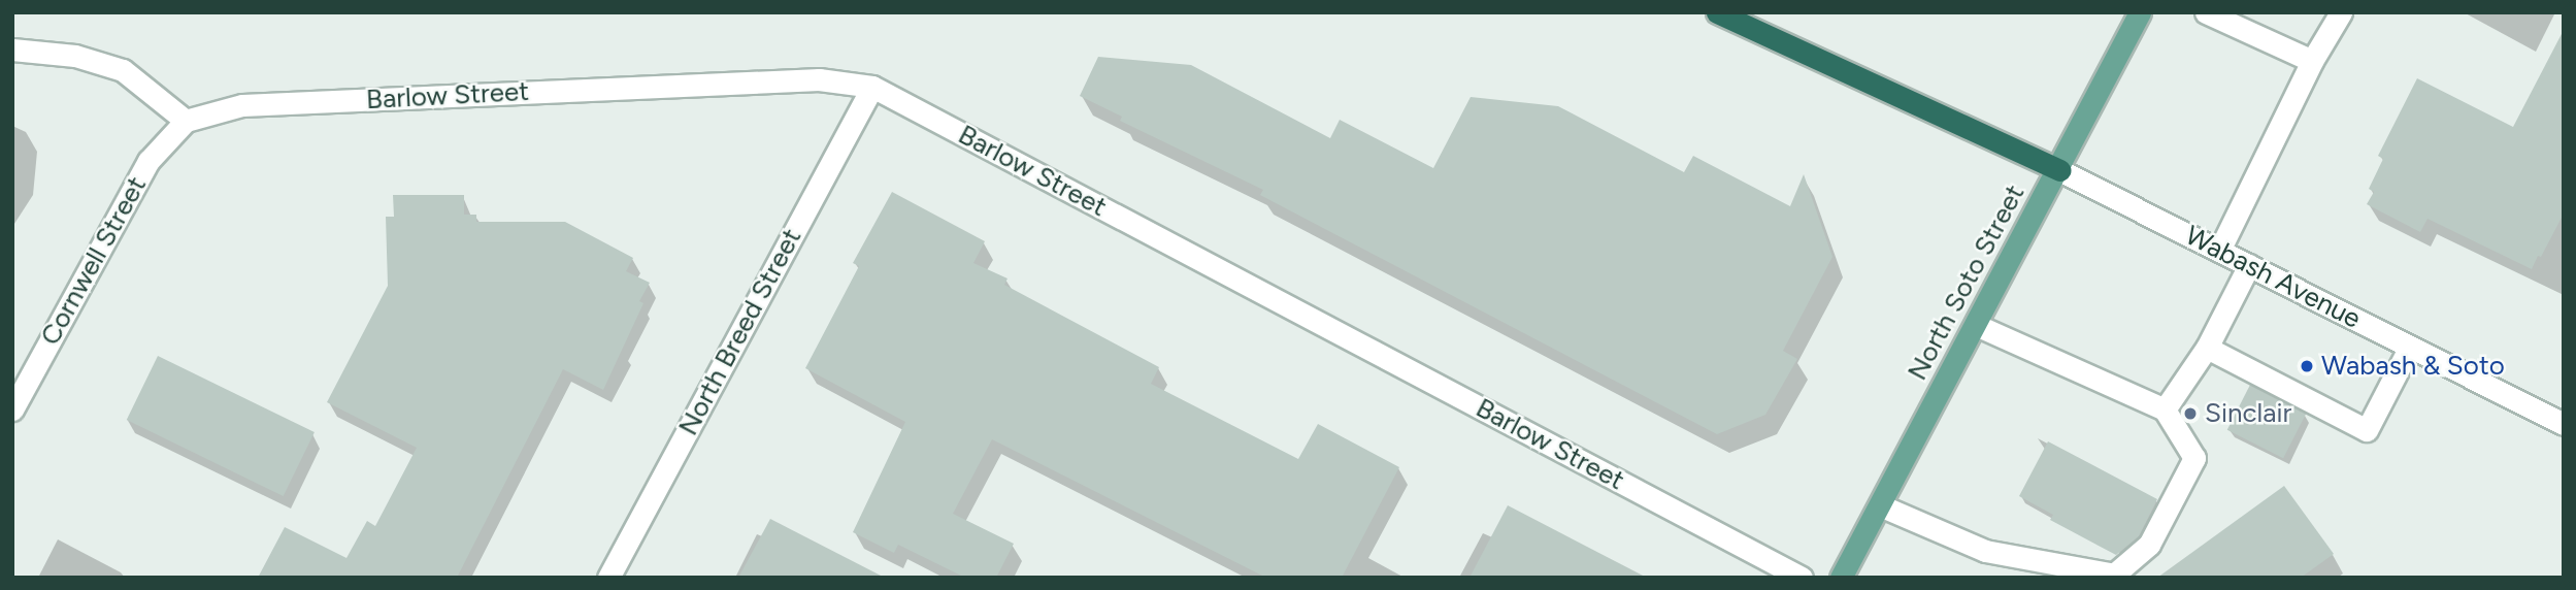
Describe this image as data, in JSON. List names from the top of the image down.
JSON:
{
  "streets": {
    "main road": ["North Soto Street"],
    "street": [
      "Barlow Street",
      "Cornwell Street",
      "Wabash Avenue",
      "North Breed Street"
    ]
  },
  "crossings": [
    ["Barlow Street", "Cornwell Street"],
    ["Barlow Street", "North Breed Street"],
    ["Wabash Avenue", "North Soto Street"]
  ],
  "places": ["Wabash & Soto", "Sinclair"]
}
